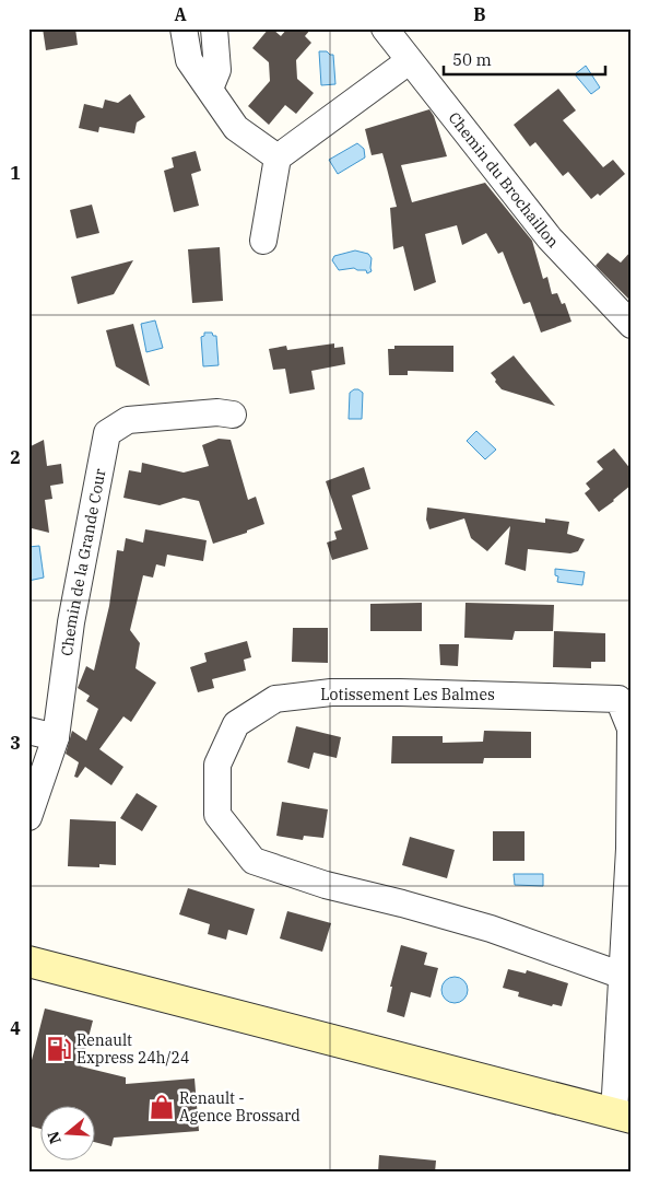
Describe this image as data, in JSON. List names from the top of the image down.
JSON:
{
  "streets": {
    "street": ["Chemin du Brochaillon", "Chemin de la Grande Cour", "Lotissement Les Balmes"]
  },
  "places": {
    "fuel station": ["Renault Express 24h/24"],
    "shop": ["Renault - Agence Brossard"]
  },
  "scale_bar": "50 m",
  "north": "left",
  "grid": {
    "columns": ["A", "B"],
    "rows": [
      "1",
      "2",
      "3",
      "4"
    ]
  }
}
